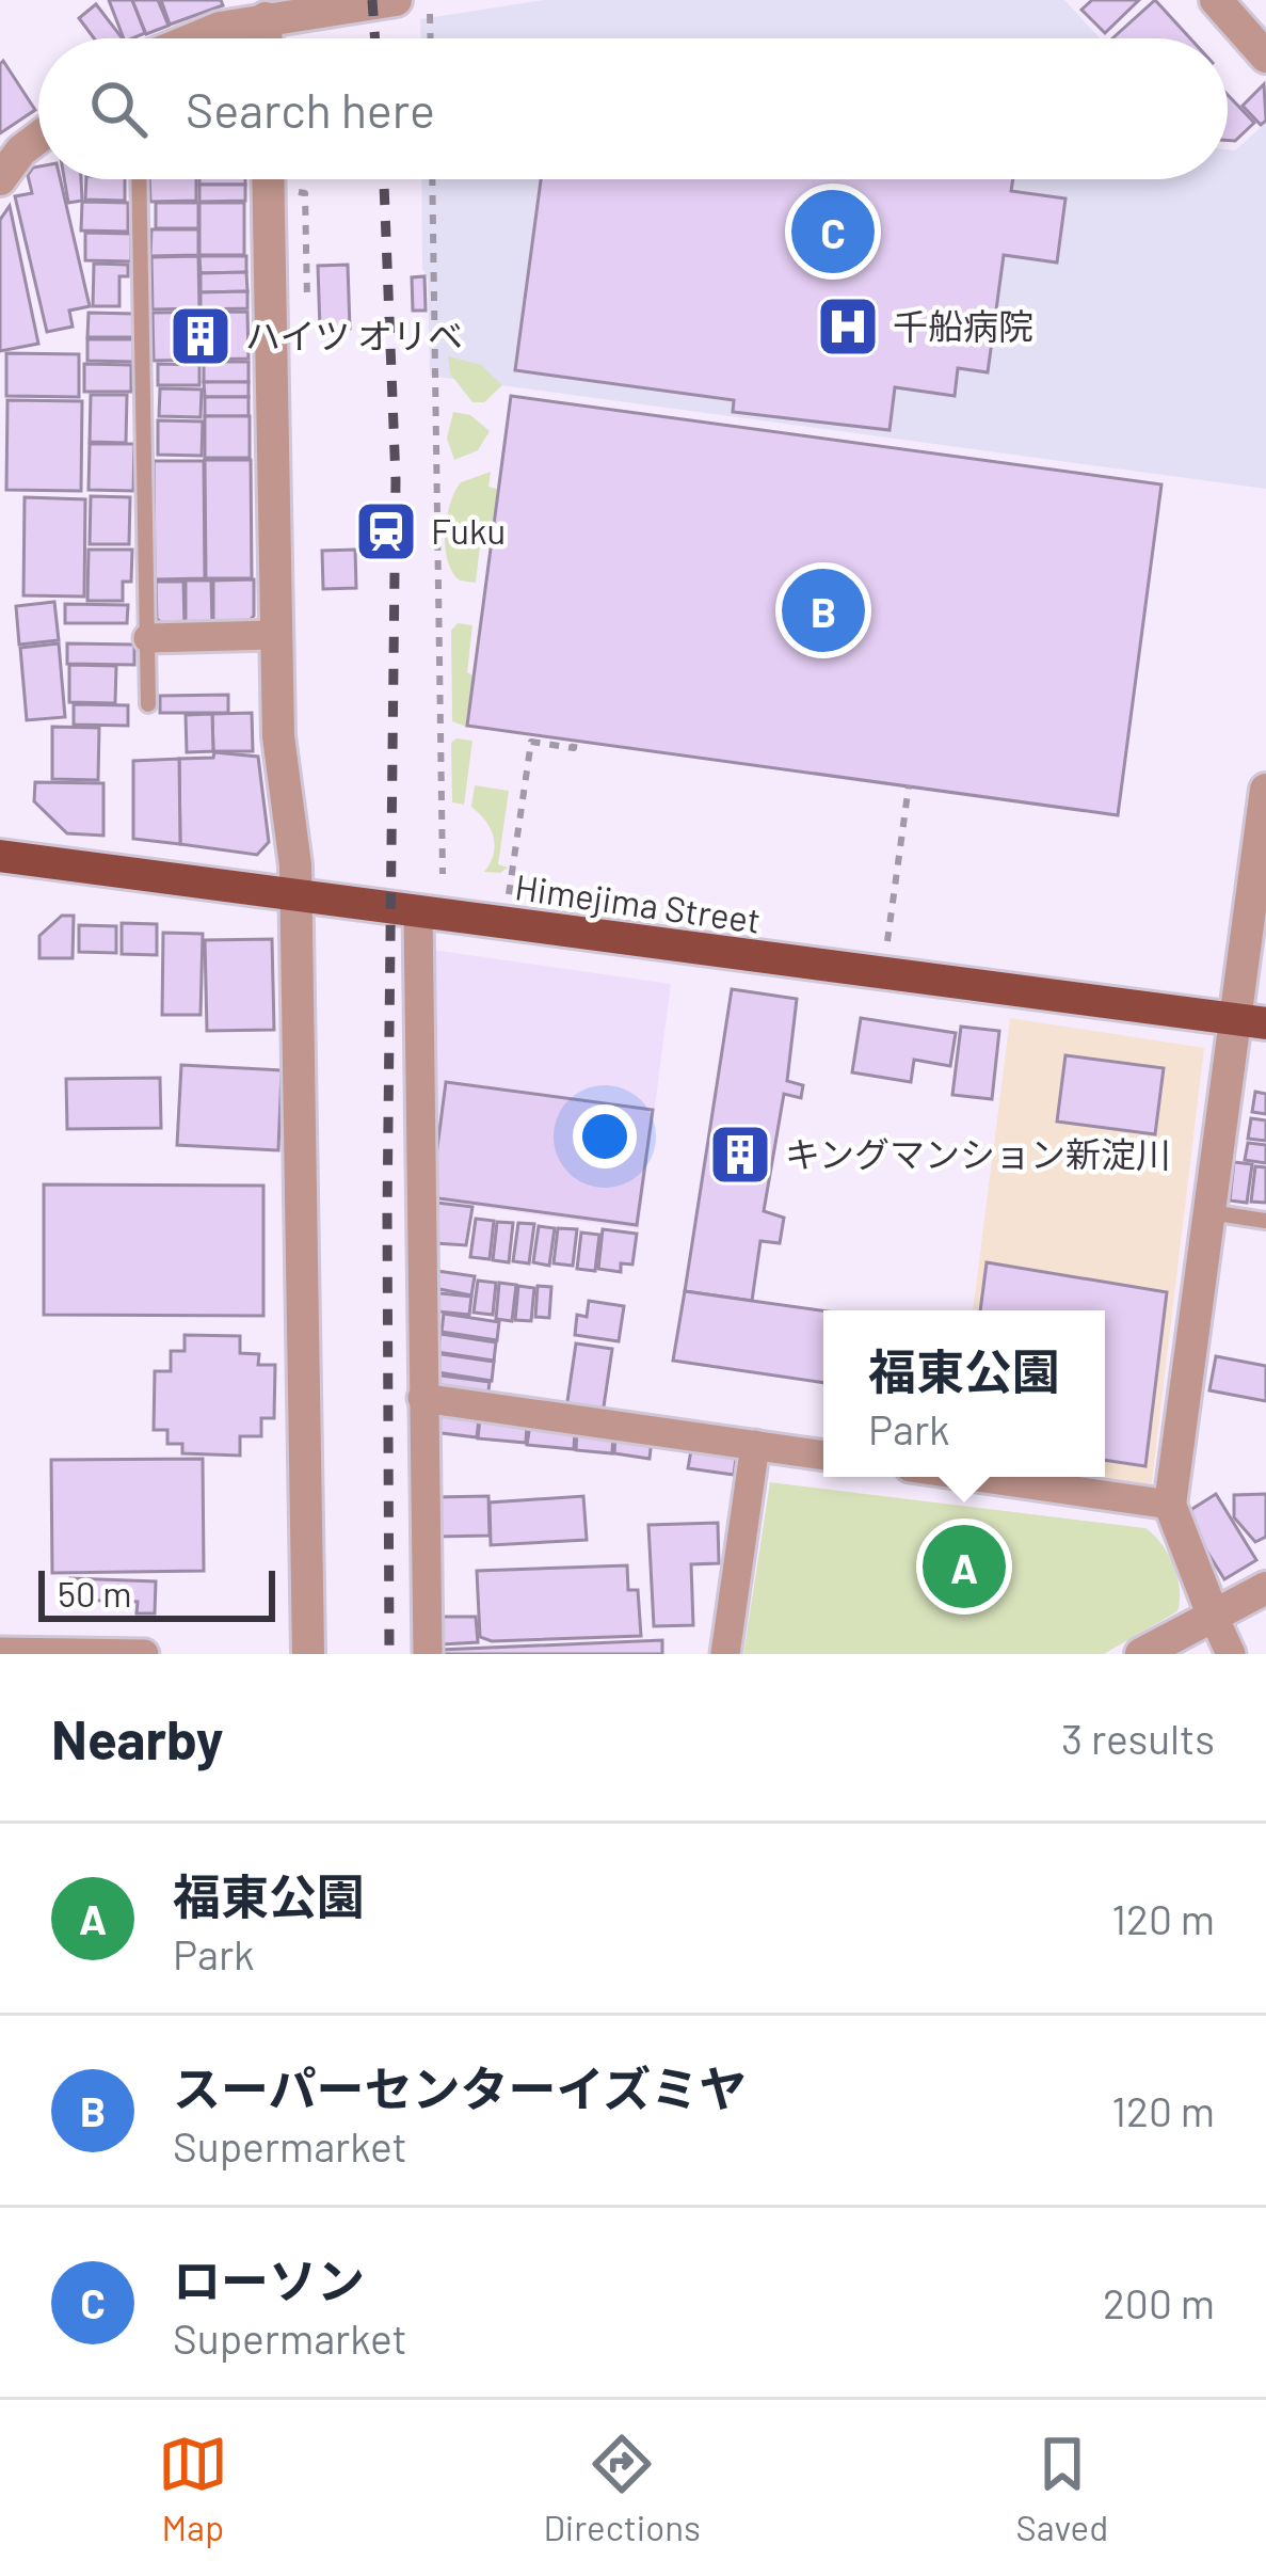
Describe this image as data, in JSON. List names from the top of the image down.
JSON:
{
  "streets": {
    "main road": ["Himejima Street"]
  },
  "places": {
    "hospital": ["千船病院"],
    "building": ["ハイツ オリベ", "キングマンション新淀川"],
    "station": ["Fuku"]
  },
  "scale_bar": "50 m",
  "page": {
    "search": "Search here",
    "pins": ["C", "B", "A"],
    "popup": ["福東公園", "Park"],
    "scale": "50 m",
    "heading": ["Nearby", "3 results"],
    "list": [
      {
        "mark": "A",
        "name": "福東公園",
        "note": "Park",
        "value": "120 m"
      },
      {
        "mark": "B",
        "name": "スーパーセンターイズミヤ",
        "note": "Supermarket",
        "value": "120 m"
      },
      {
        "mark": "C",
        "name": "ローソン",
        "note": "Supermarket",
        "value": "200 m"
      }
    ],
    "nav": ["Map", "Directions", "Saved"]
  }
}
